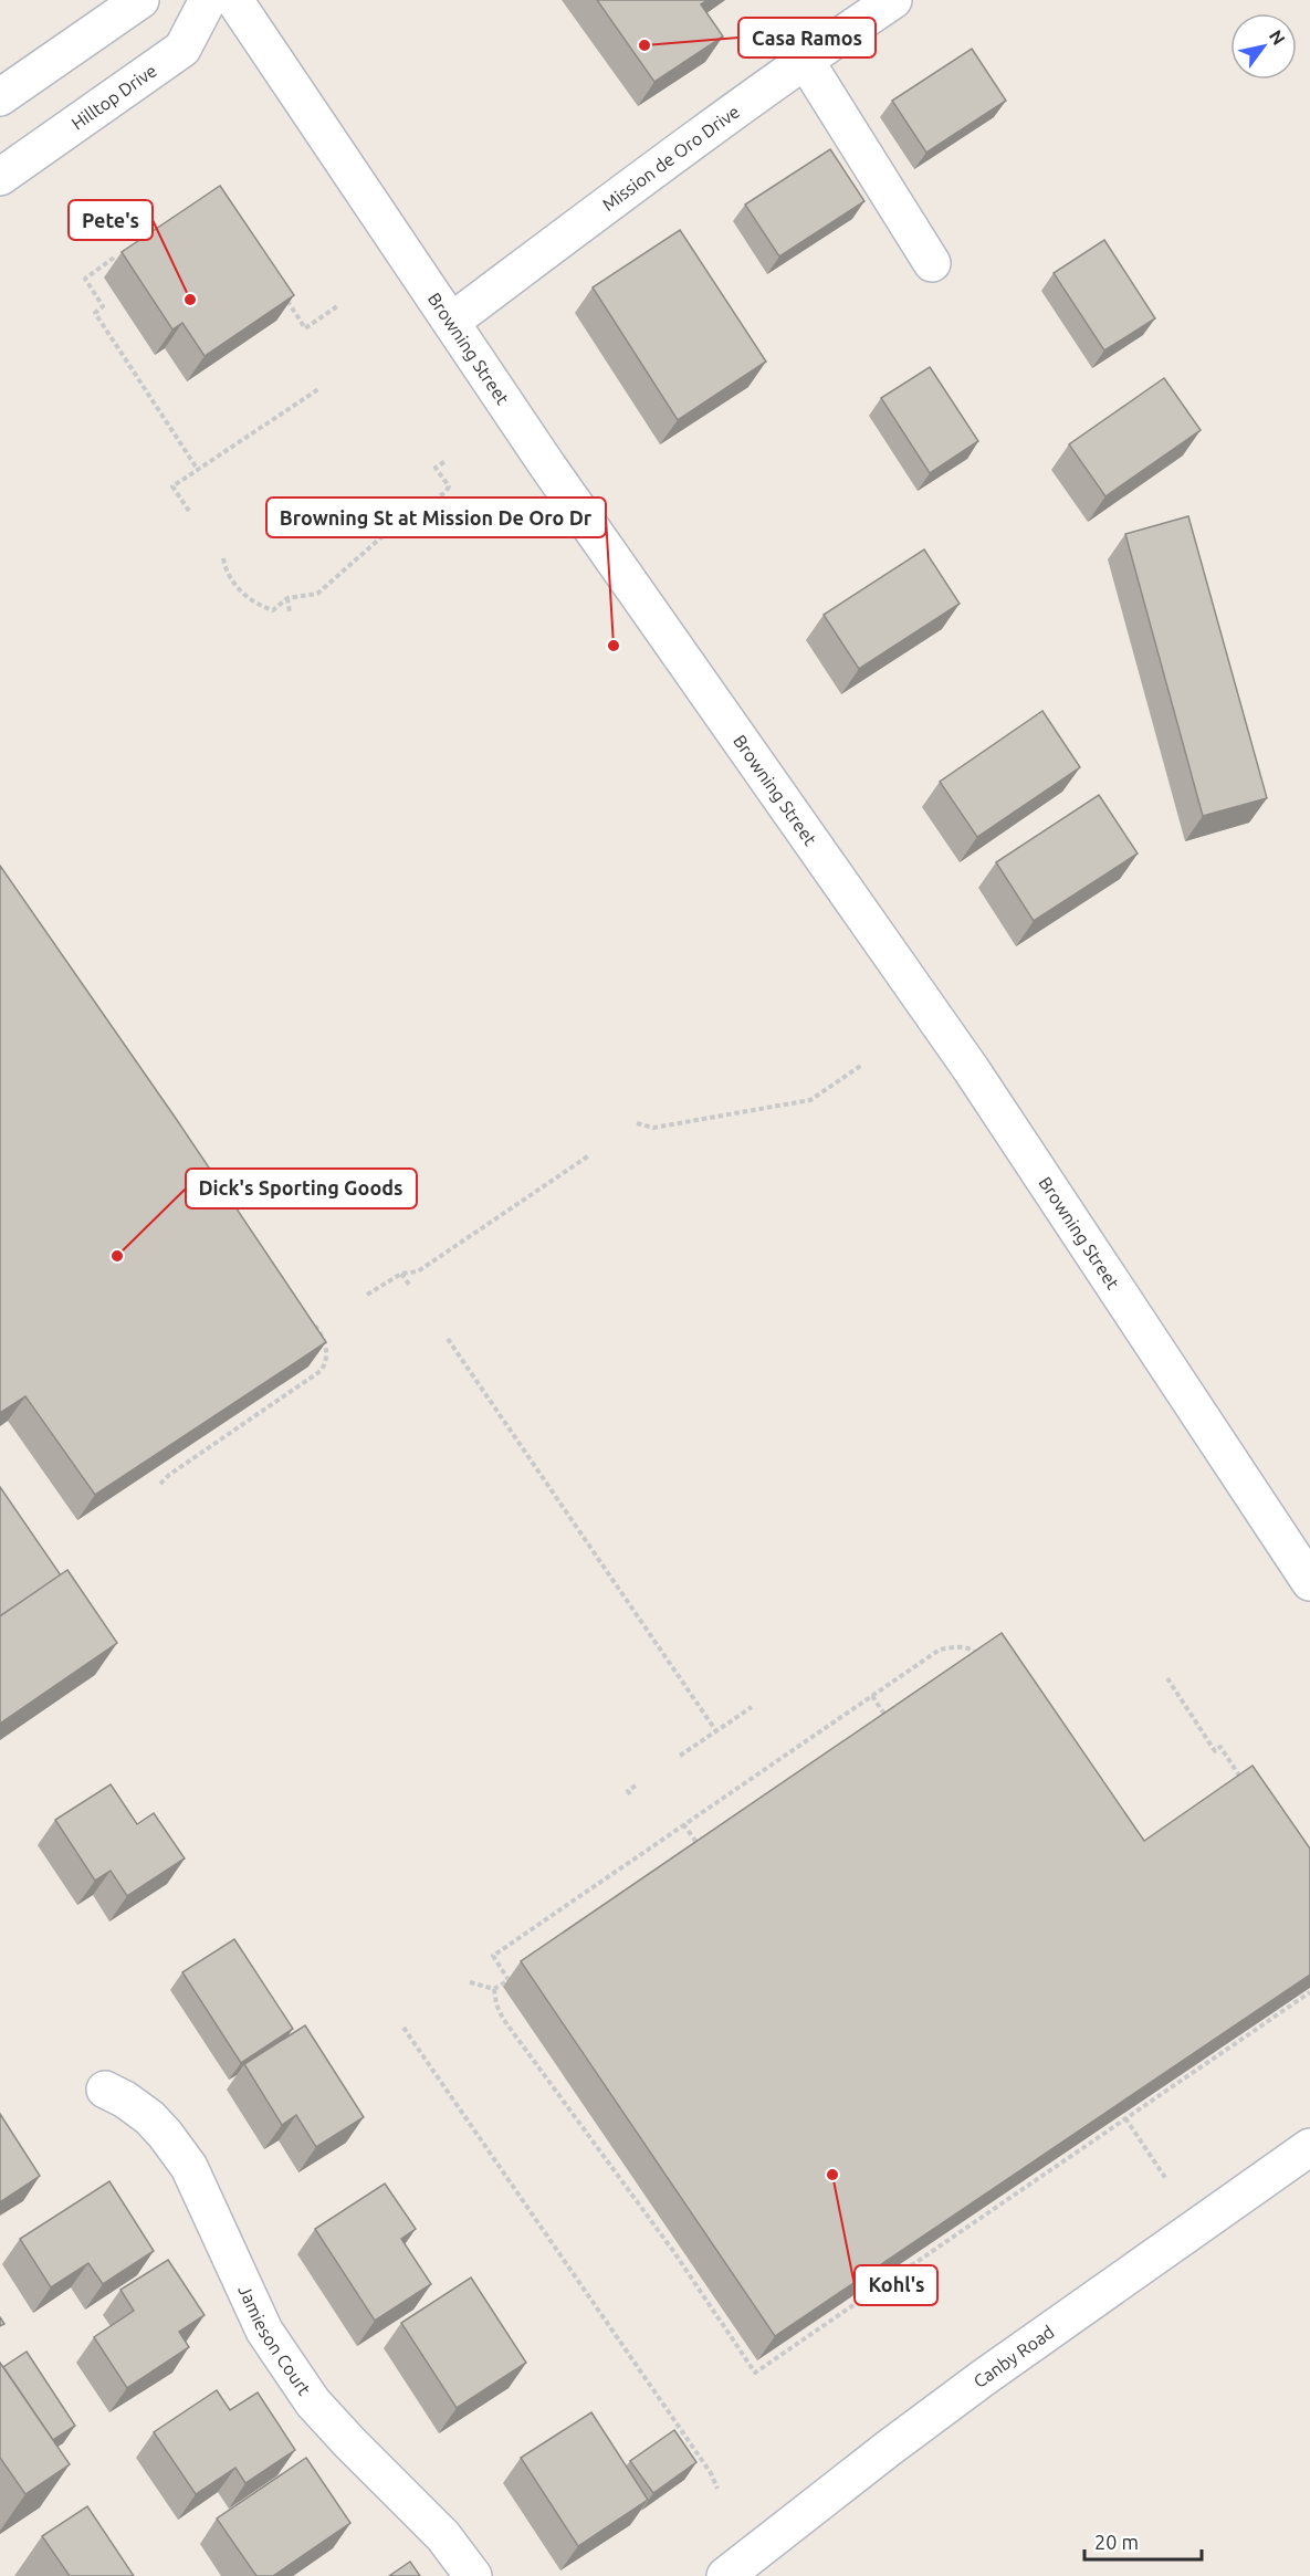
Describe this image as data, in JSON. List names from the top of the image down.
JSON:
{
  "streets": {
    "street": [
      "Hilltop Drive",
      "Mission de Oro Drive",
      "Browning Street",
      "Jamieson Court",
      "Canby Road"
    ]
  },
  "crossings": [
    ["Mission de Oro Drive", "Browning Street"]
  ],
  "places": [
    "Casa Ramos",
    "Pete's",
    "Browning St at Mission De Oro Dr",
    "Dick's Sporting Goods",
    "Kohl's"
  ],
  "scale_bar": "20 m",
  "north": "top right"
}
